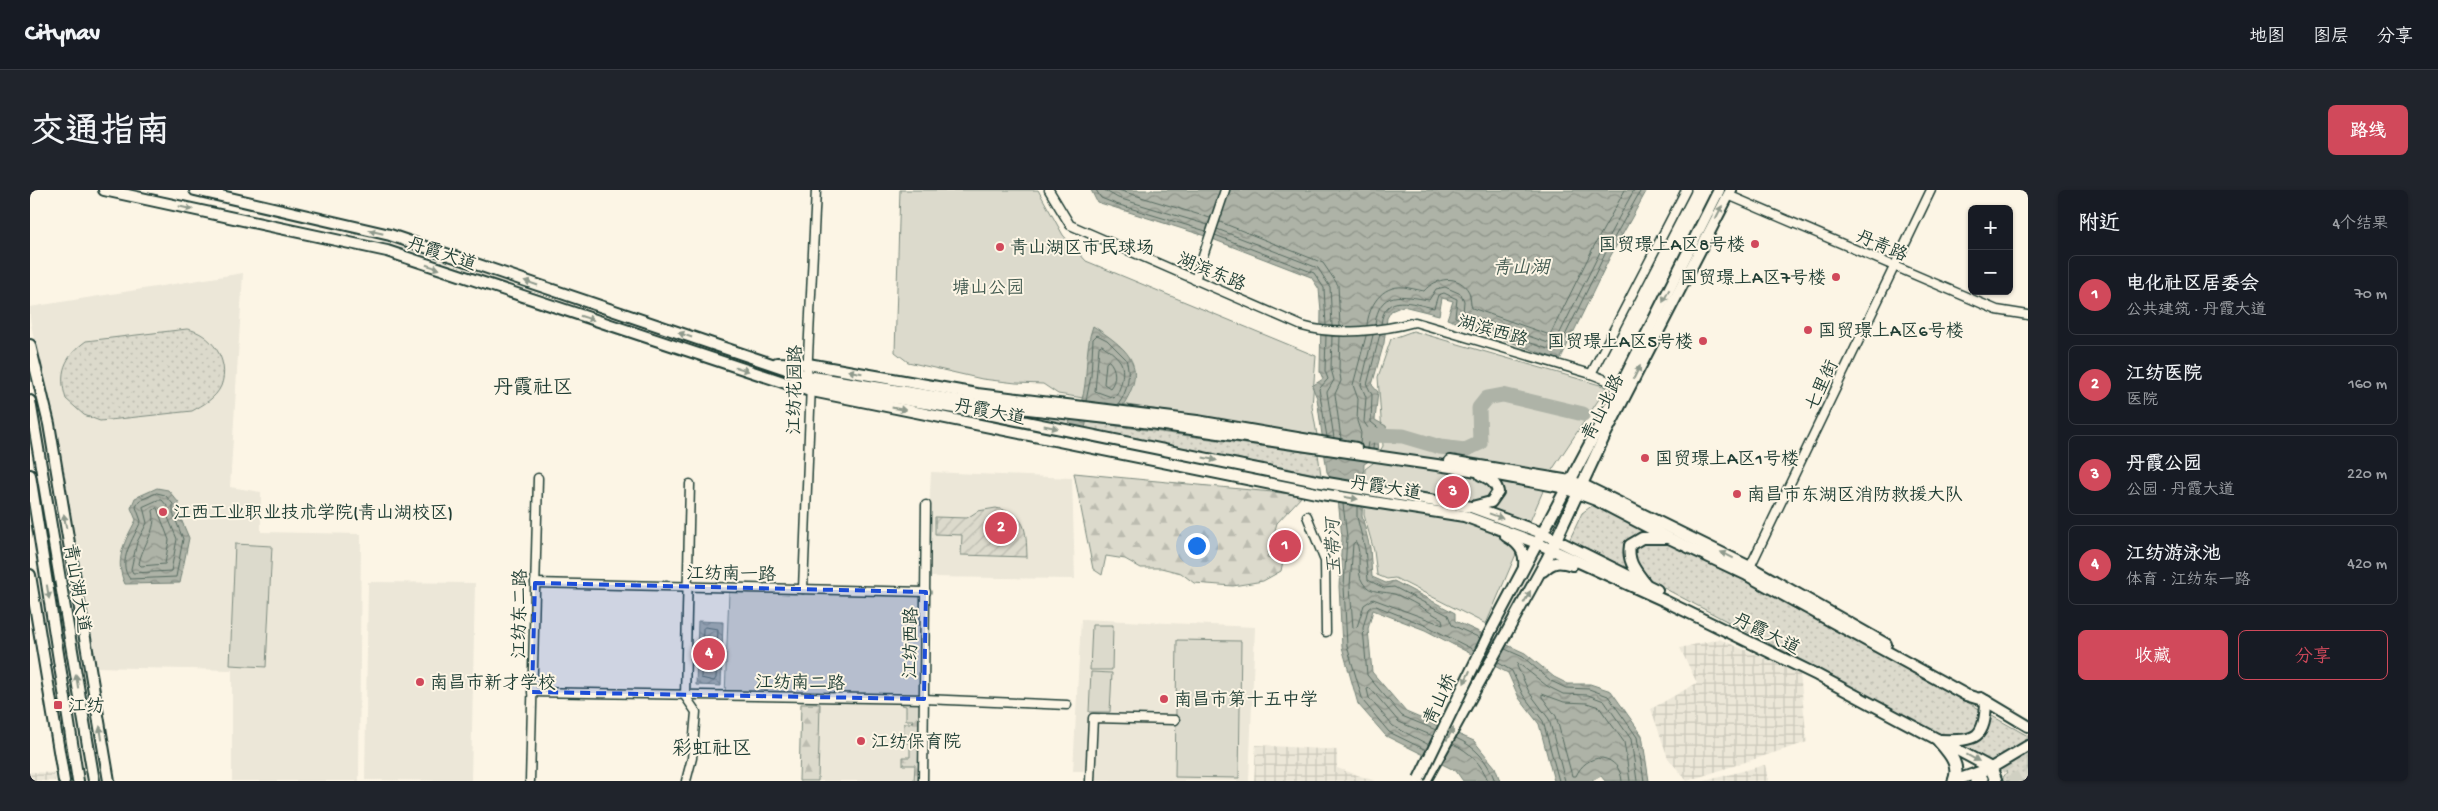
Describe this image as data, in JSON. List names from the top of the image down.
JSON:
{
  "streets": {
    "main road": [
      "丹霞大道",
      "青山北路",
      "青山湖大道",
      "青山桥"
    ],
    "street": [
      "丹青路",
      "湖滨东路",
      "湖滨西路",
      "七里街",
      "江纺花园路",
      "江纺南一路",
      "江纺东二路",
      "江纺西路",
      "江纺南二路"
    ]
  },
  "crossings": [
    ["丹青路", "七里街"],
    ["丹青路", "青山北路"],
    ["丹霞大道", "七里街"],
    ["丹霞大道", "江纺花园路"],
    ["丹霞大道", "青山北路"],
    ["湖滨东路", "湖滨西路"],
    ["湖滨西路", "青山北路"],
    ["江纺花园路", "江纺南一路"],
    ["青山北路", "青山桥"],
    ["江纺南一路", "江纺东二路"],
    ["江纺南一路", "江纺西路"],
    ["江纺东二路", "江纺南二路"],
    ["江纺西路", "江纺南二路"]
  ],
  "districts": ["丹霞社区", "彩虹社区"],
  "water": ["青山湖", "玉带河"],
  "parks": ["塘山公园"],
  "places": {
    "other": [
      "国贸璟上A区8号楼",
      "青山湖区市民球场",
      "国贸璟上A区7号楼",
      "国贸璟上A区6号楼",
      "国贸璟上A区5号楼",
      "国贸璟上A区1号楼",
      "南昌市东湖区消防救援大队",
      "江西工业职业技术学院(青山湖校区)",
      "南昌市新才学校",
      "南昌市第十五中学",
      "江纺保育院"
    ],
    "transit": ["江纺"]
  },
  "page": {
    "header": "Citynav",
    "nav": ["地图", "图层", "分享"],
    "title": "交通指南",
    "buttons": [
      "路线",
      ["收藏", "分享"]
    ],
    "heading": ["附近", "4个结果"],
    "map_buttons": ["+", "−"],
    "list": [
      {
        "mark": "1",
        "name": "电化社区居委会",
        "note": "公共建筑 · 丹霞大道",
        "value": "70 m"
      },
      {
        "mark": "2",
        "name": "江纺医院",
        "note": "医院",
        "value": "160 m"
      },
      {
        "mark": "3",
        "name": "丹霞公园",
        "note": "公园 · 丹霞大道",
        "value": "220 m"
      },
      {
        "mark": "4",
        "name": "江纺游泳池",
        "note": "体育 · 江纺东一路",
        "value": "420 m"
      }
    ],
    "pins": [
      "3",
      "2",
      "1",
      "4"
    ]
  }
}
